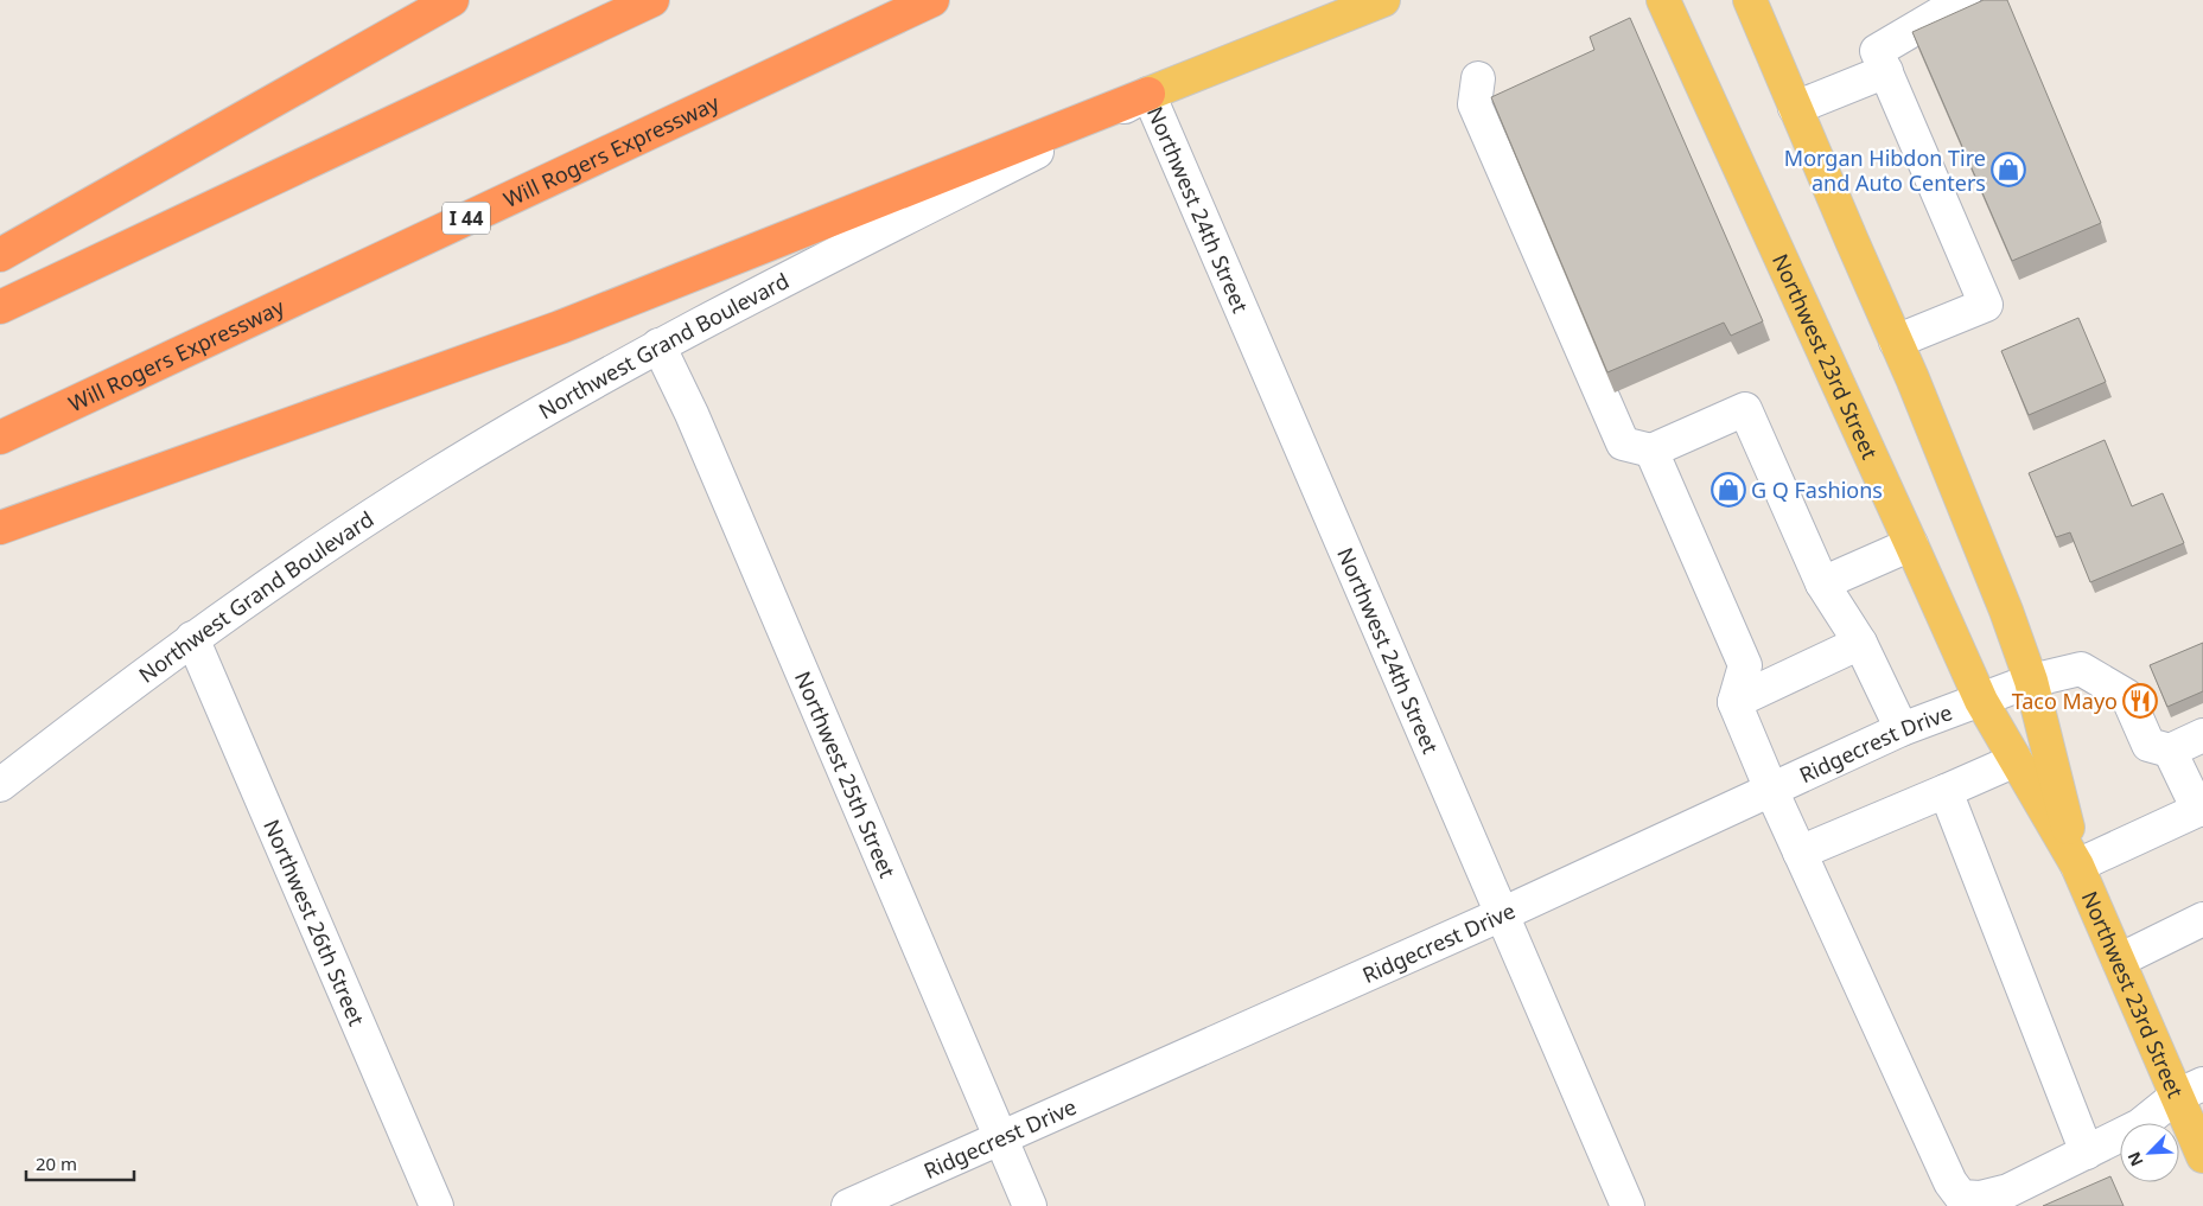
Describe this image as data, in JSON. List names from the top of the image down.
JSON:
{
  "streets": {
    "highway": ["Will Rogers Expressway", "I 44"],
    "main road": ["Northwest Grand Boulevard", "Northwest 23rd Street"],
    "street": [
      "Northwest 24th Street",
      "Ridgecrest Drive",
      "Northwest 25th Street",
      "Northwest 26th Street"
    ]
  },
  "crossings": [
    ["Northwest 24th Street", "Northwest Grand Boulevard"],
    ["Northwest 24th Street", "Ridgecrest Drive"],
    ["Northwest Grand Boulevard", "Northwest 25th Street"],
    ["Northwest Grand Boulevard", "Northwest 26th Street"],
    ["Northwest 23rd Street", "Ridgecrest Drive"],
    ["Ridgecrest Drive", "Northwest 25th Street"]
  ],
  "places": {
    "shop": ["Morgan Hibdon Tire and Auto Centers", "G Q Fashions"],
    "restaurant": ["Taco Mayo"]
  },
  "scale_bar": "20 m",
  "north": "bottom left"
}
